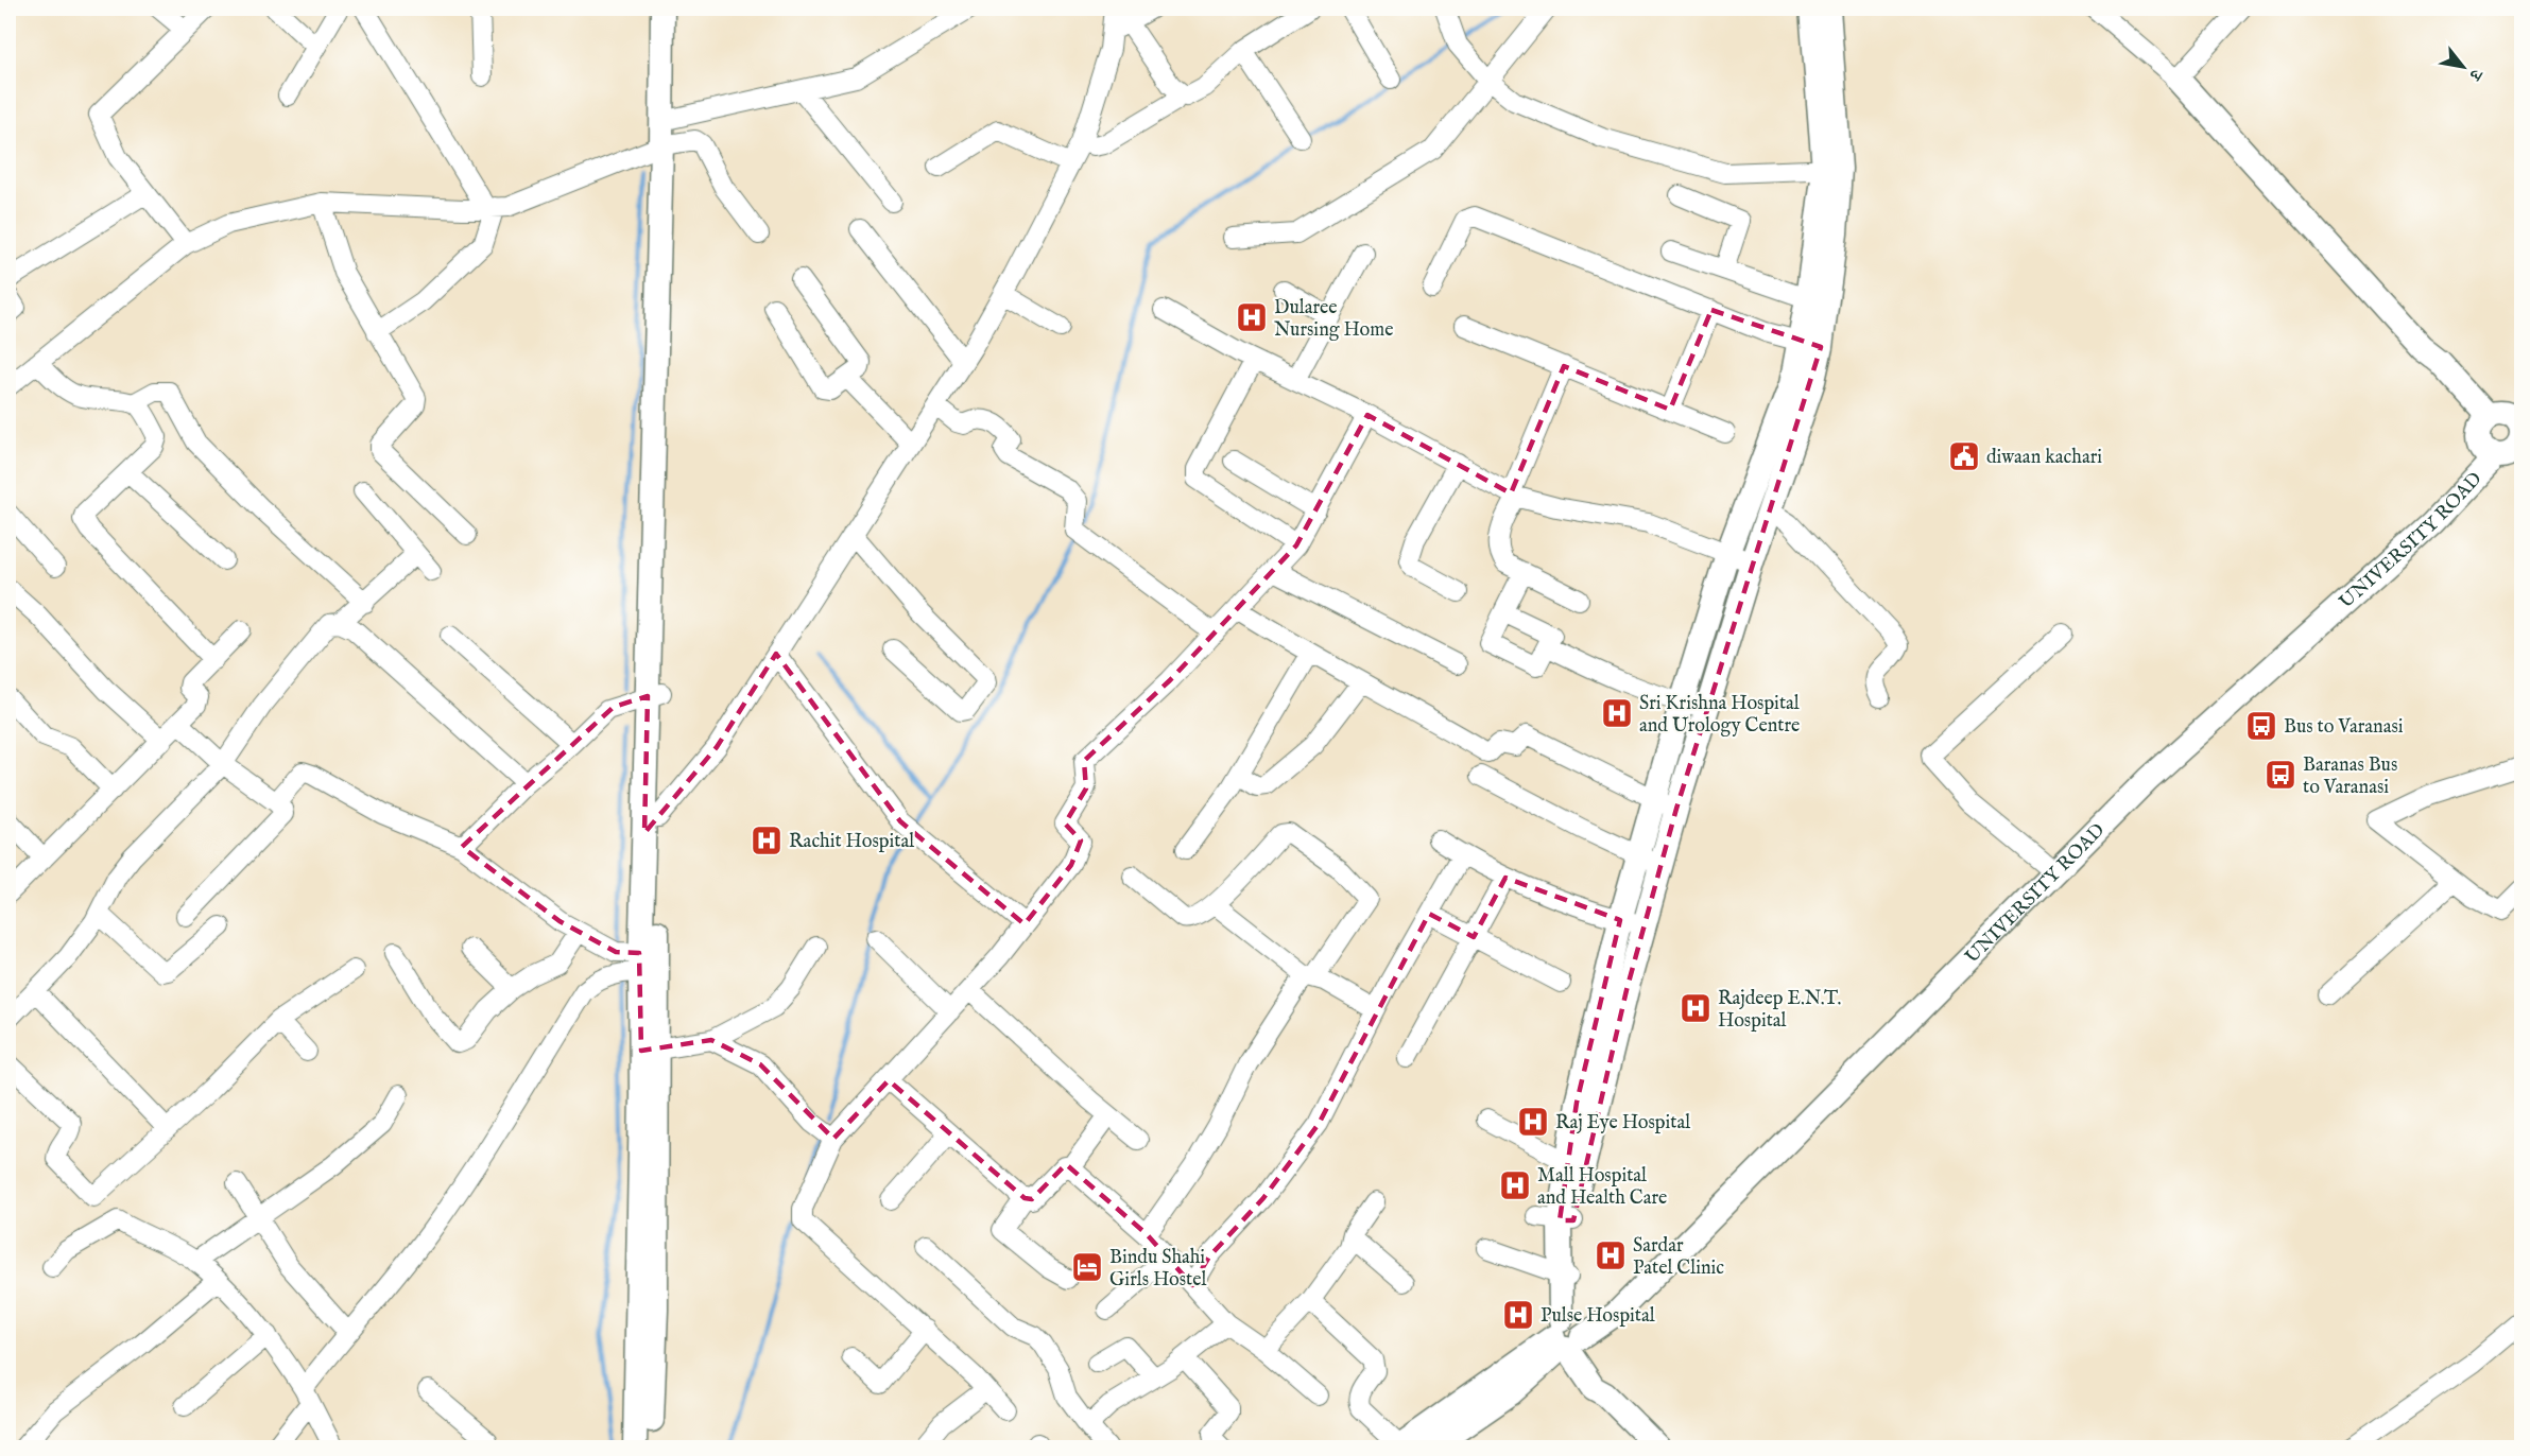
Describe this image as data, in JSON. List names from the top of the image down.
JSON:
{
  "streets": {
    "main road": ["UNIVERSITY ROAD"]
  },
  "places": {
    "hospital": [
      "Dularee Nursing Home",
      "Sri Krishna Hospital and Urology Centre",
      "Rachit Hospital",
      "Rajdeep E.N.T. Hospital",
      "Raj Eye Hospital",
      "Mall Hospital and Health Care",
      "Sardar Patel Clinic",
      "Pulse Hospital"
    ],
    "public building": ["diwaan kachari"],
    "bus stop": ["Bus to Varanasi", "Baranas Bus to Varanasi"],
    "hotel": ["Bindu Shahi Girls Hostel"]
  },
  "north": "bottom right"
}
